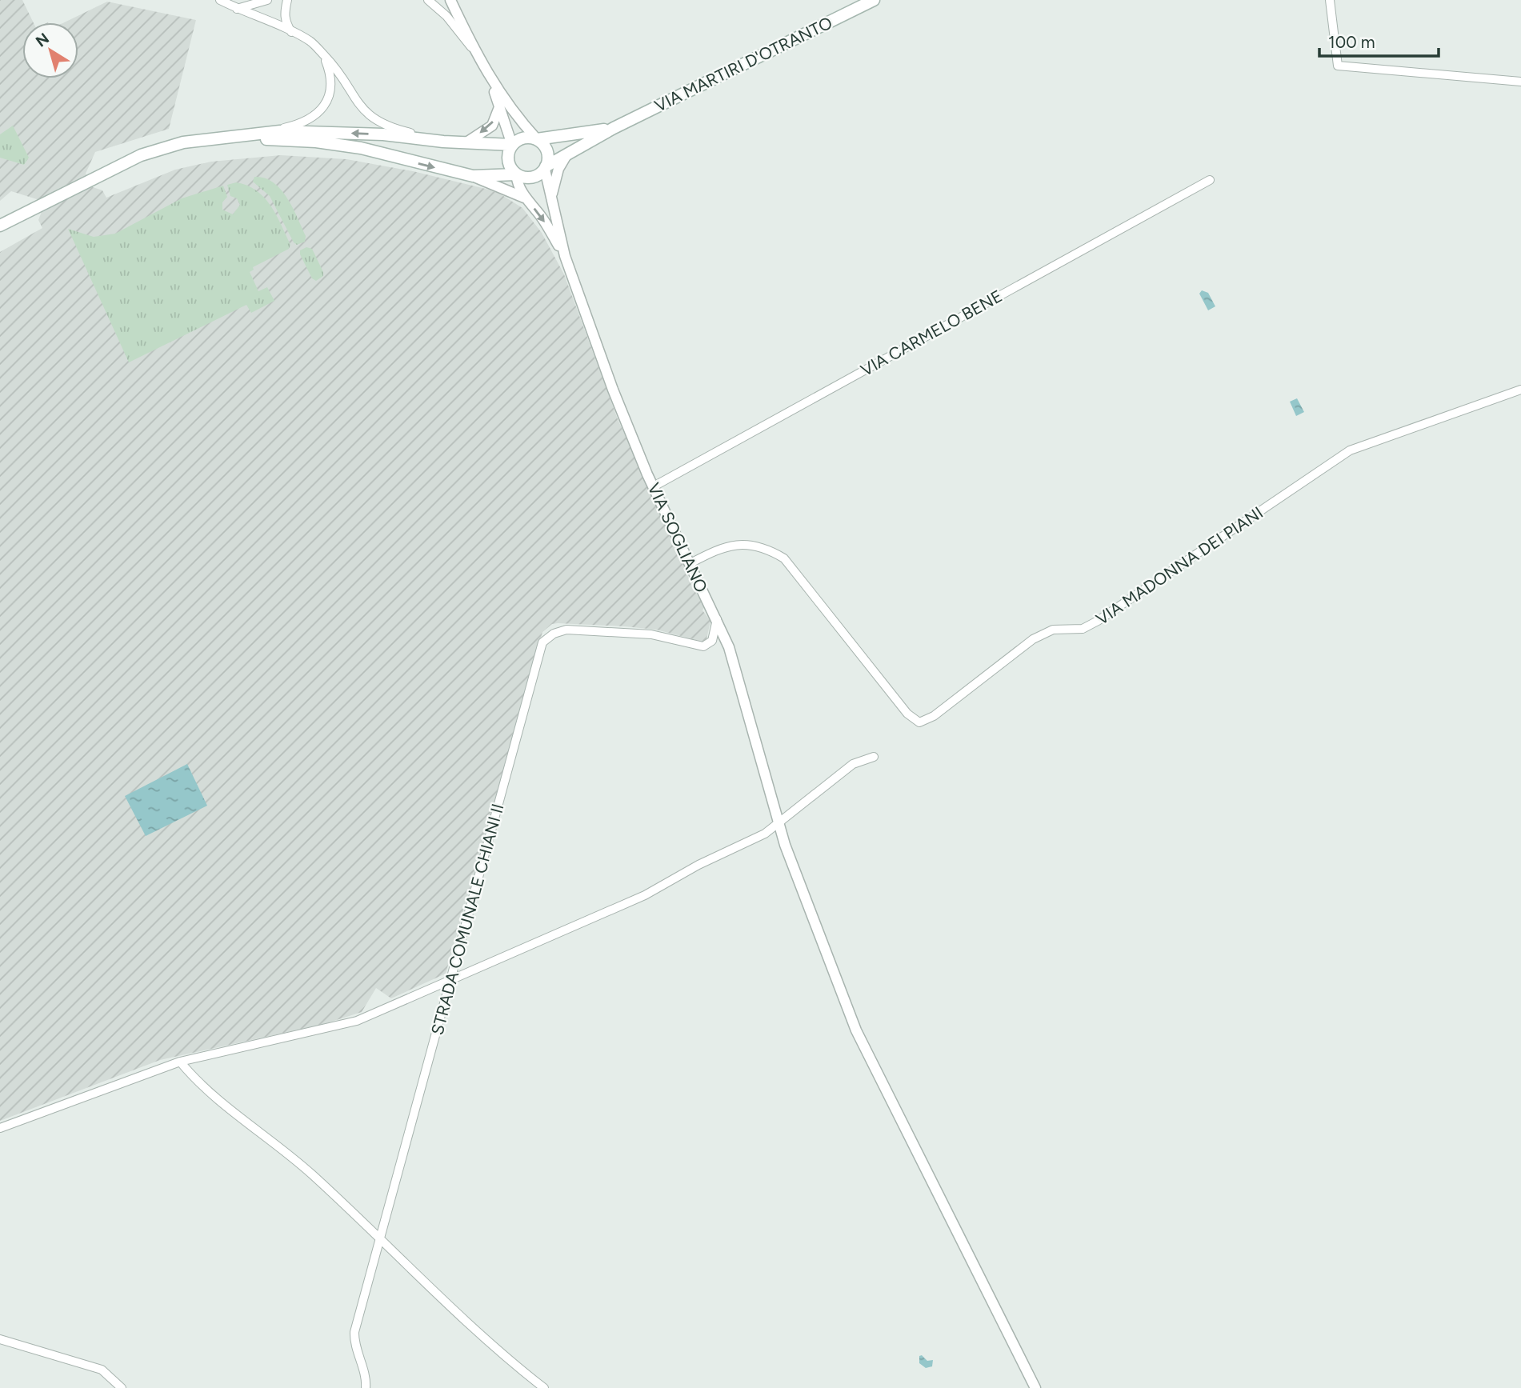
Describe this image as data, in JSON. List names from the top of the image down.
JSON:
{
  "streets": {
    "main road": ["VIA MARTIRI D'OTRANTO", "VIA SOGLIANO"],
    "street": ["VIA CARMELO BENE", "VIA MADONNA DEI PIANI", "STRADA COMUNALE CHIANI II"]
  },
  "crossings": [
    ["VIA MARTIRI D'OTRANTO", "VIA SOGLIANO"],
    ["VIA CARMELO BENE", "VIA SOGLIANO"],
    ["VIA SOGLIANO", "VIA MADONNA DEI PIANI"],
    ["VIA SOGLIANO", "STRADA COMUNALE CHIANI II"]
  ],
  "scale_bar": "100 m",
  "north": "top left"
}
